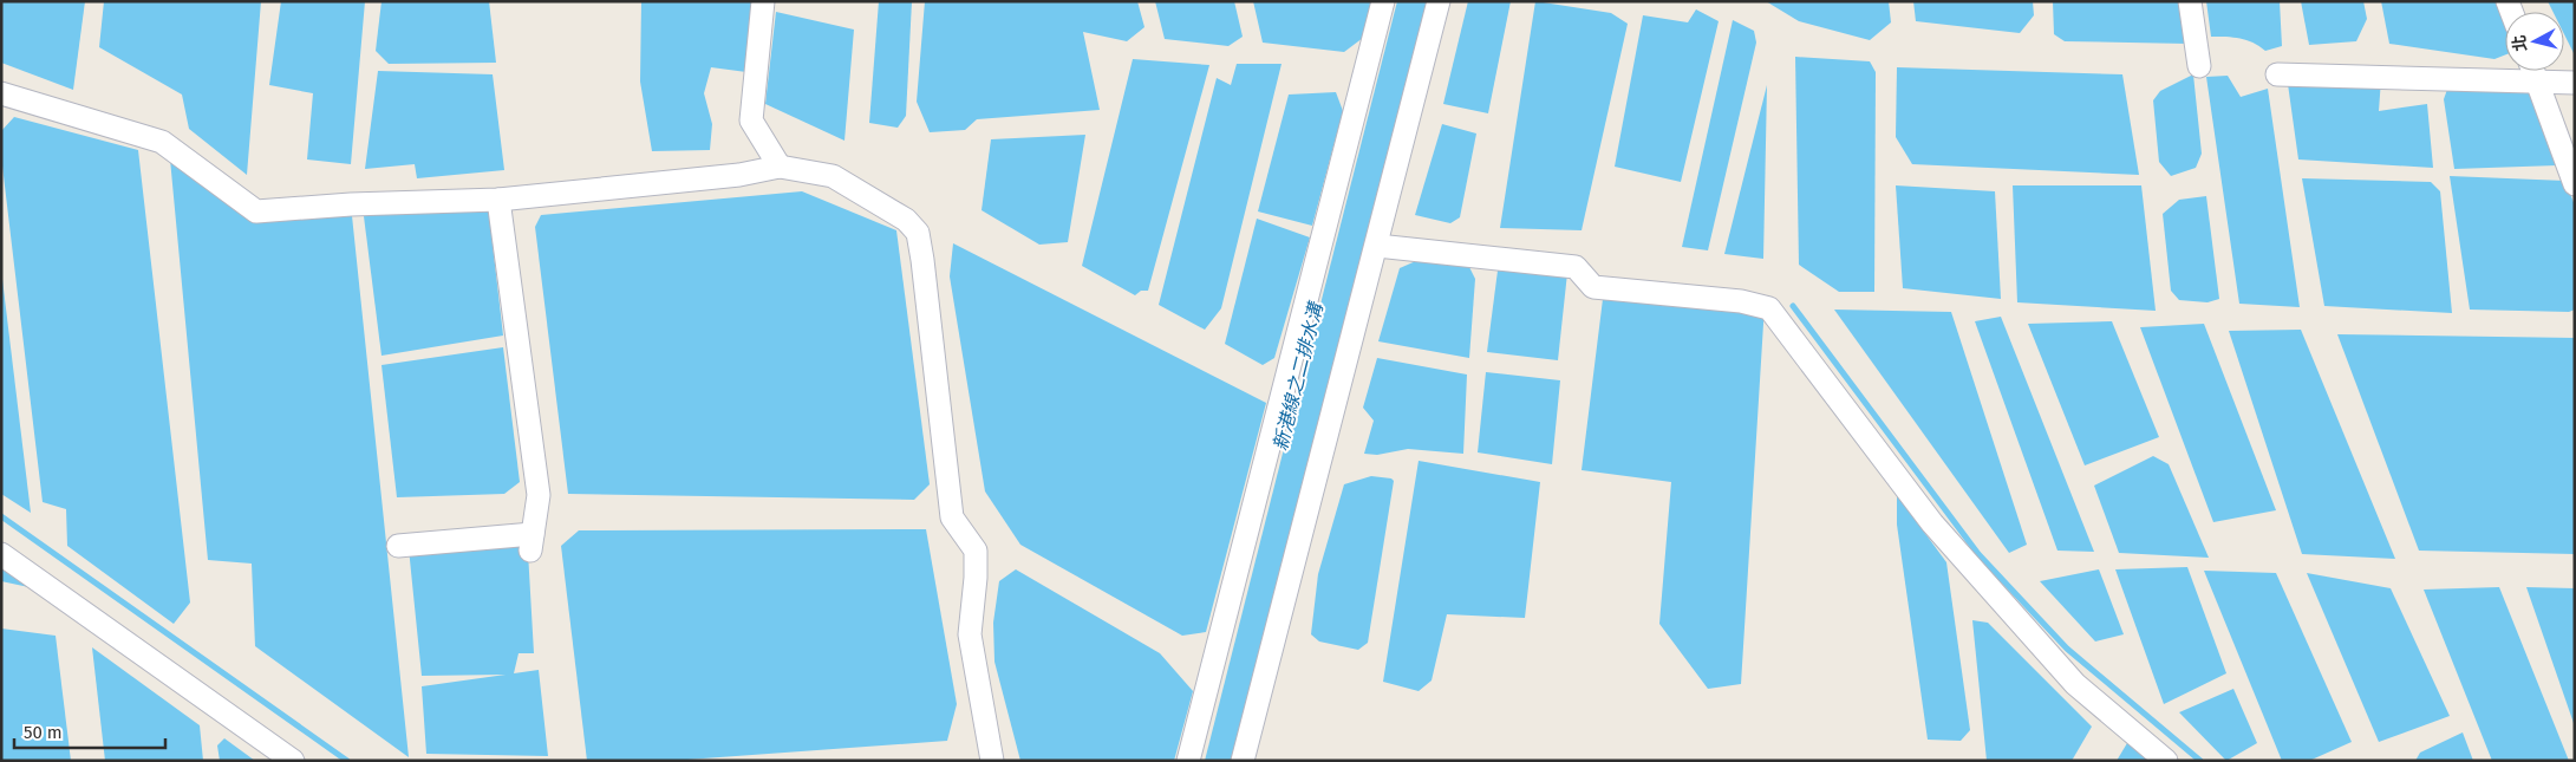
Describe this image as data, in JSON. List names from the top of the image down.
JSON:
{
  "water": ["新港線之二排水溝"],
  "scale_bar": "50 m",
  "north": "left"
}
